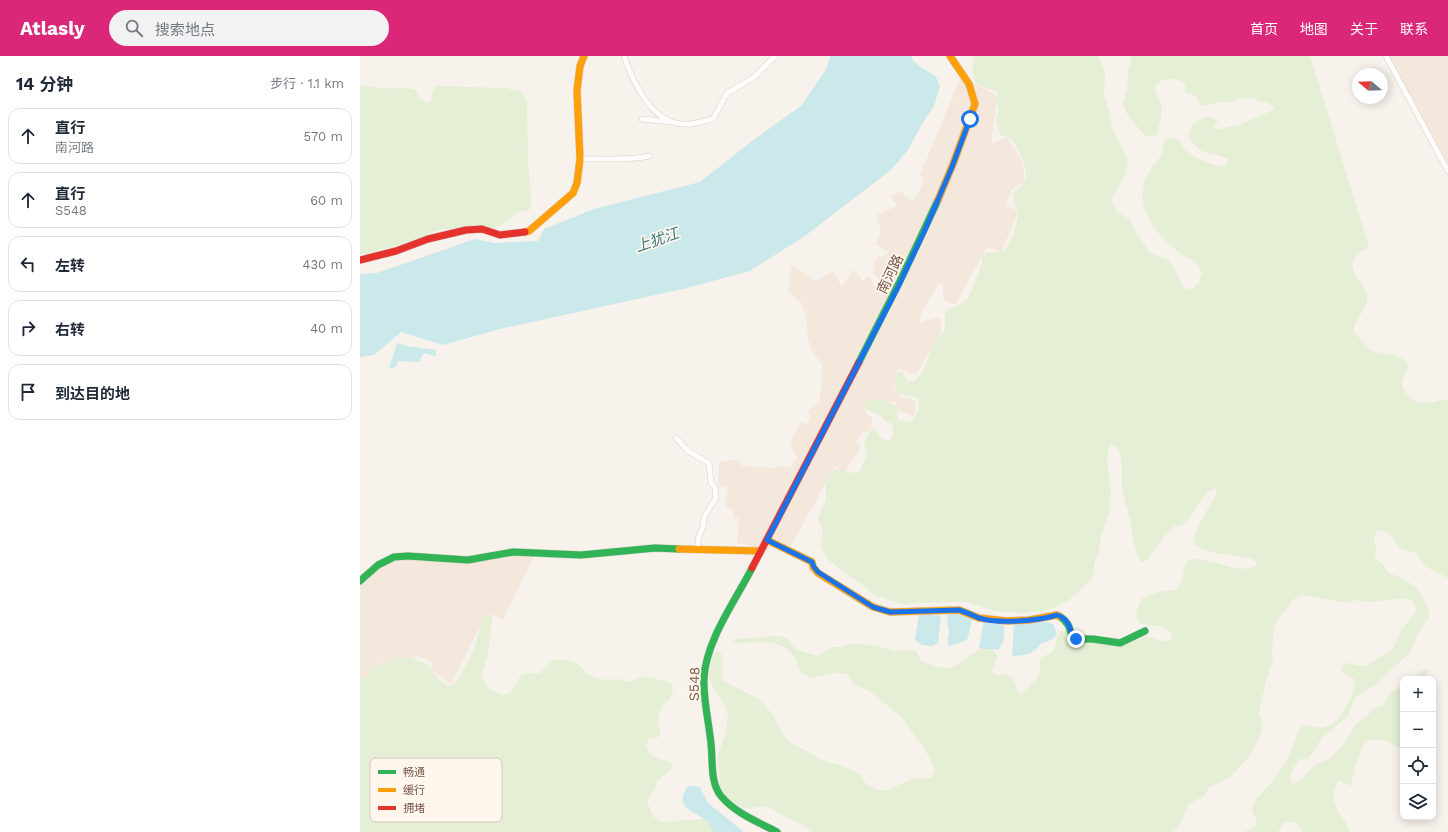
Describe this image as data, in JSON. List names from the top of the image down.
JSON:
{
  "streets": {
    "street": ["南河路", "S548"]
  },
  "crossings": [
    ["南河路", "S548"]
  ],
  "water": ["上犹江"],
  "legend": ["畅通", "缓行", "拥堵"],
  "north": "left",
  "page": {
    "header": "Atlasly",
    "search": "搜索地点",
    "nav": [
      "首页",
      "地图",
      "关于",
      "联系"
    ],
    "heading": ["14 分钟", "步行 · 1.1 km"],
    "list": [
      ["直行", "南河路", "570 m"],
      ["直行", "S548", "60 m"],
      ["左转", "430 m"],
      ["右转", "40 m"],
      "到达目的地"
    ],
    "map_buttons": ["+", "−"]
  }
}
